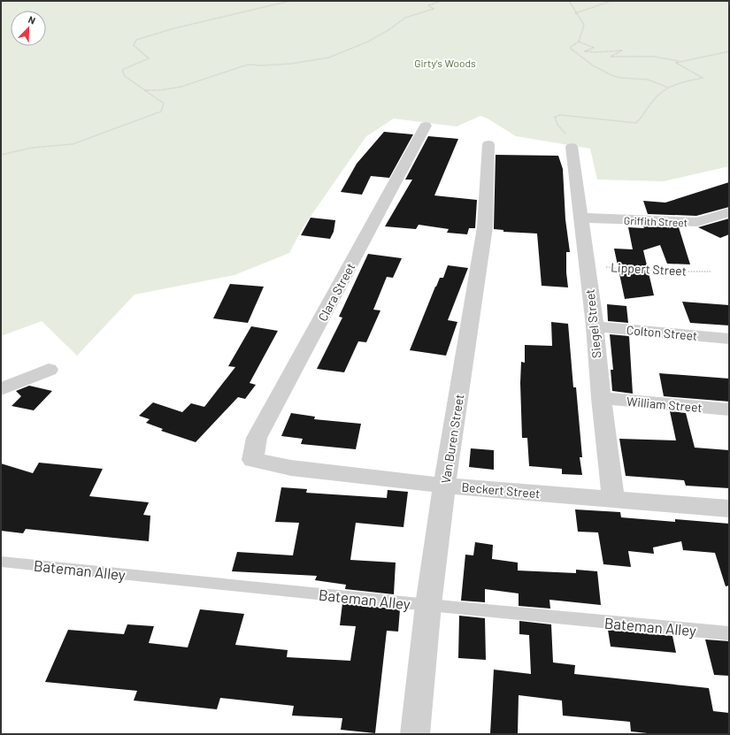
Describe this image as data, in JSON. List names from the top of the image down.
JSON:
{
  "streets": {
    "street": [
      "Griffith Street",
      "Clara Street",
      "Siegel Street",
      "Colton Street",
      "William Street",
      "Van Buren Street",
      "Beckert Street"
    ],
    "lane": ["Bateman Alley"],
    "path": ["Lippert Street"]
  },
  "crossings": [
    ["Griffith Street", "Siegel Street"],
    ["Lippert Street", "Siegel Street"],
    ["Clara Street", "Beckert Street"],
    ["Siegel Street", "Colton Street"],
    ["Siegel Street", "William Street"],
    ["Siegel Street", "Beckert Street"],
    ["Van Buren Street", "Beckert Street"],
    ["Van Buren Street", "Bateman Alley"]
  ],
  "parks": ["Girty's Woods"],
  "north": "top right"
}
